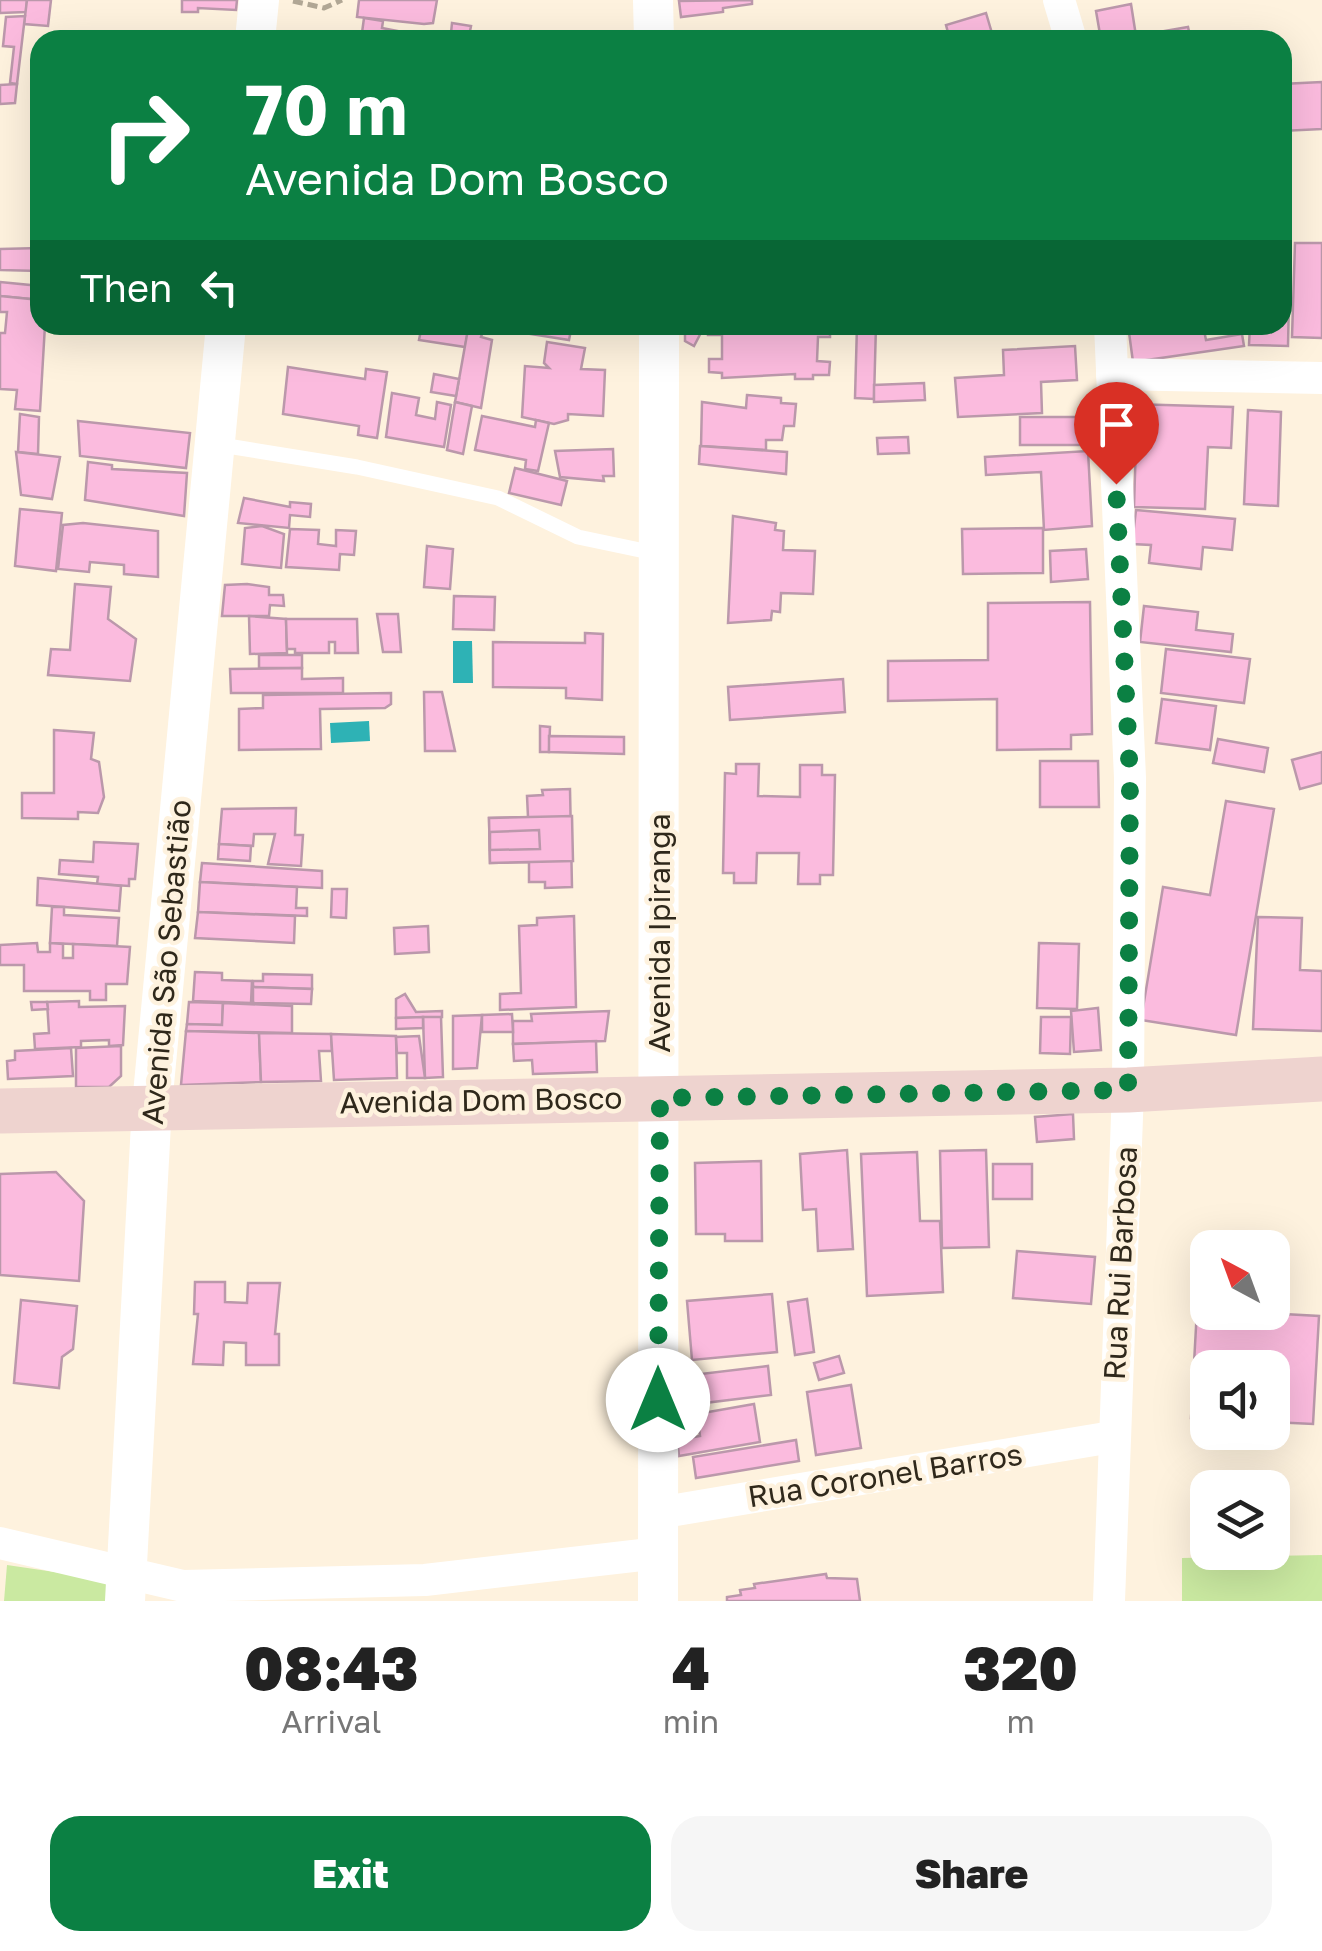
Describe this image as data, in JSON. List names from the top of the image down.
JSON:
{
  "streets": {
    "main road": ["Avenida Dom Bosco"],
    "street": [
      "Avenida Ipiranga",
      "Avenida São Sebastião",
      "Rua Rui Barbosa",
      "Rua Coronel Barros"
    ]
  },
  "crossings": [
    ["Avenida Ipiranga", "Avenida Dom Bosco"],
    ["Avenida Ipiranga", "Rua Coronel Barros"],
    ["Avenida São Sebastião", "Avenida Dom Bosco"],
    ["Avenida Dom Bosco", "Rua Rui Barbosa"],
    ["Rua Rui Barbosa", "Rua Coronel Barros"]
  ],
  "north": "top left",
  "page": {
    "turn": ["70 m", "Avenida Dom Bosco"],
    "then": "Then",
    "eta": [
      "08:43",
      "Arrival",
      "4",
      "min",
      "320",
      "m"
    ],
    "buttons": ["Exit", "Share"]
  }
}
